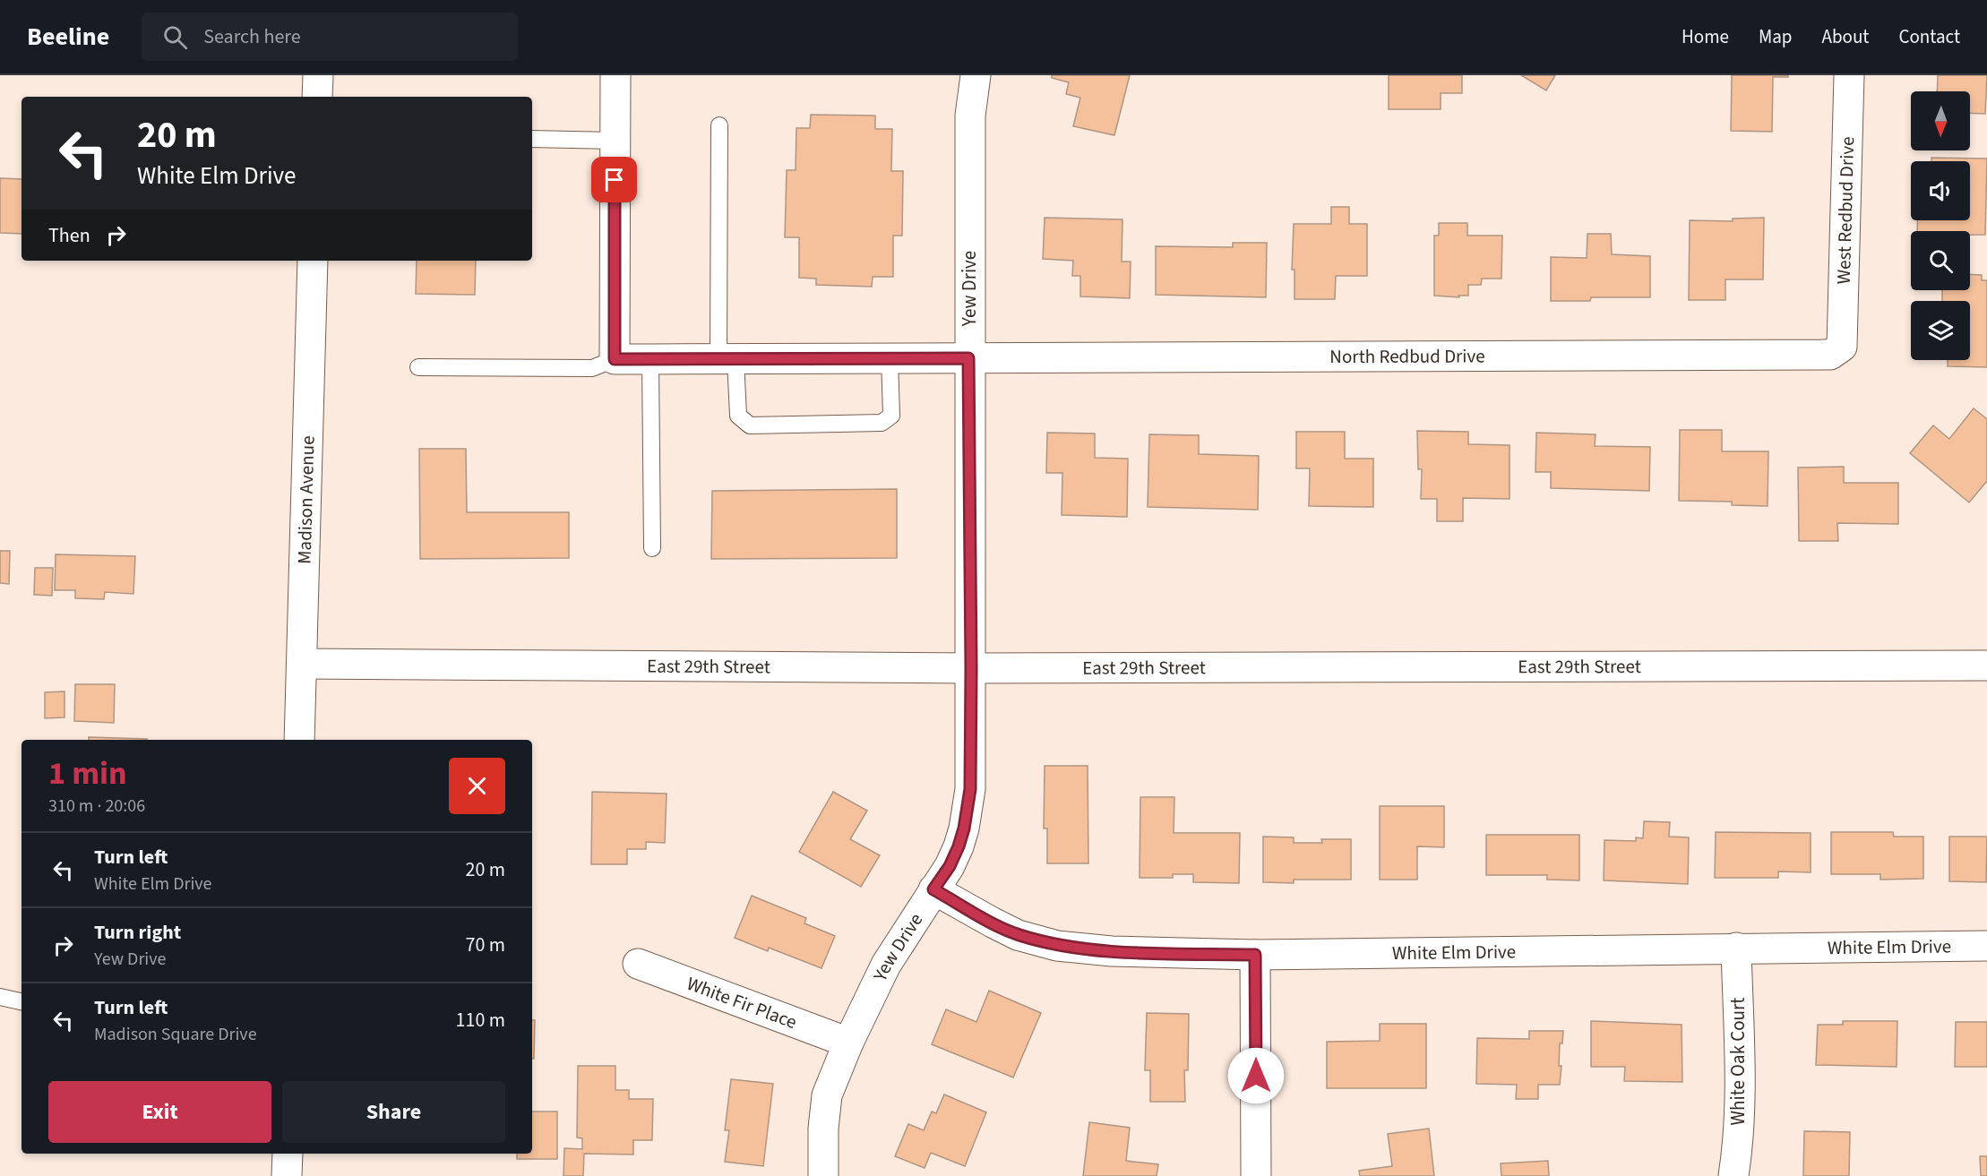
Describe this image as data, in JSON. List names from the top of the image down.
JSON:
{
  "streets": {
    "street": [
      "West Redbud Drive",
      "Yew Drive",
      "North Redbud Drive",
      "Madison Avenue",
      "East 29th Street",
      "White Elm Drive",
      "White Fir Place",
      "White Oak Court"
    ]
  },
  "crossings": [
    ["West Redbud Drive", "North Redbud Drive"],
    ["Yew Drive", "North Redbud Drive"],
    ["Yew Drive", "East 29th Street"],
    ["Yew Drive", "White Elm Drive"],
    ["Yew Drive", "White Fir Place"],
    ["Madison Avenue", "East 29th Street"],
    ["White Elm Drive", "White Oak Court"]
  ],
  "north": "bottom",
  "page": {
    "header": "Beeline",
    "search": "Search here",
    "nav": [
      "Home",
      "Map",
      "About",
      "Contact"
    ],
    "turn": ["20 m", "White Elm Drive"],
    "then": "Then",
    "heading": ["1 min", "310 m · 20:06"],
    "list": [
      {
        "name": "Turn left",
        "note": "White Elm Drive",
        "value": "20 m"
      },
      {
        "name": "Turn right",
        "note": "Yew Drive",
        "value": "70 m"
      },
      {
        "name": "Turn left",
        "note": "Madison Square Drive",
        "value": "110 m"
      }
    ],
    "buttons": ["Exit", "Share"]
  }
}
